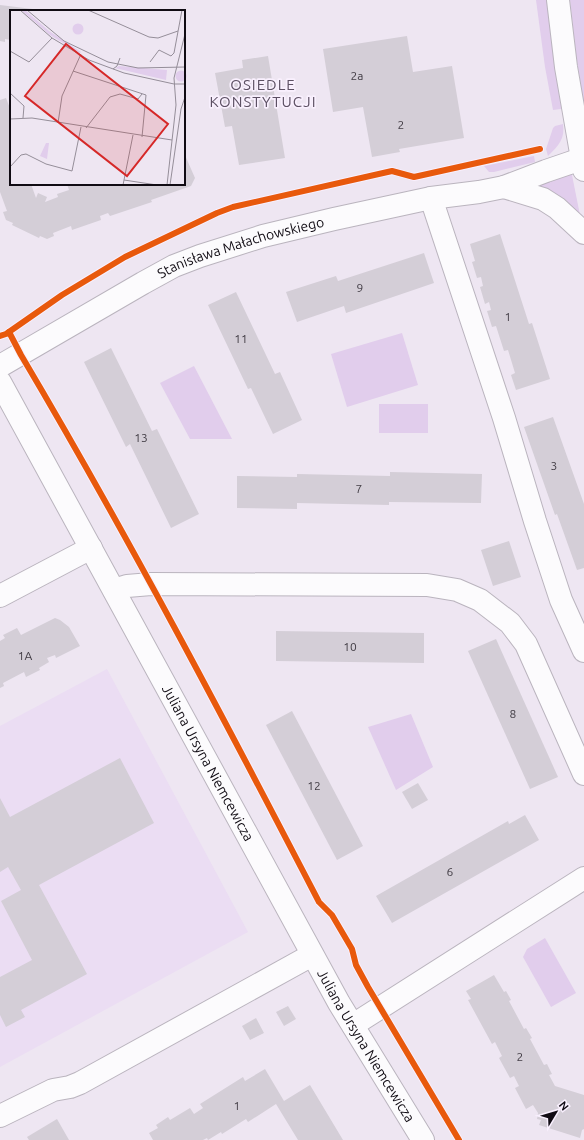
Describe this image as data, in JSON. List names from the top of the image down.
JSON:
{
  "streets": {
    "street": ["Stanisława Małachowskiego", "Juliana Ursyna Niemcewicza"]
  },
  "districts": ["OSIEDLE KONSTYTUCJI"],
  "house_numbers": [
    "2a",
    "2",
    "9",
    "1",
    "11",
    "13",
    "3",
    "7",
    "10",
    "1A",
    "8",
    "12",
    "6",
    "2",
    "1"
  ],
  "north": "top right"
}
